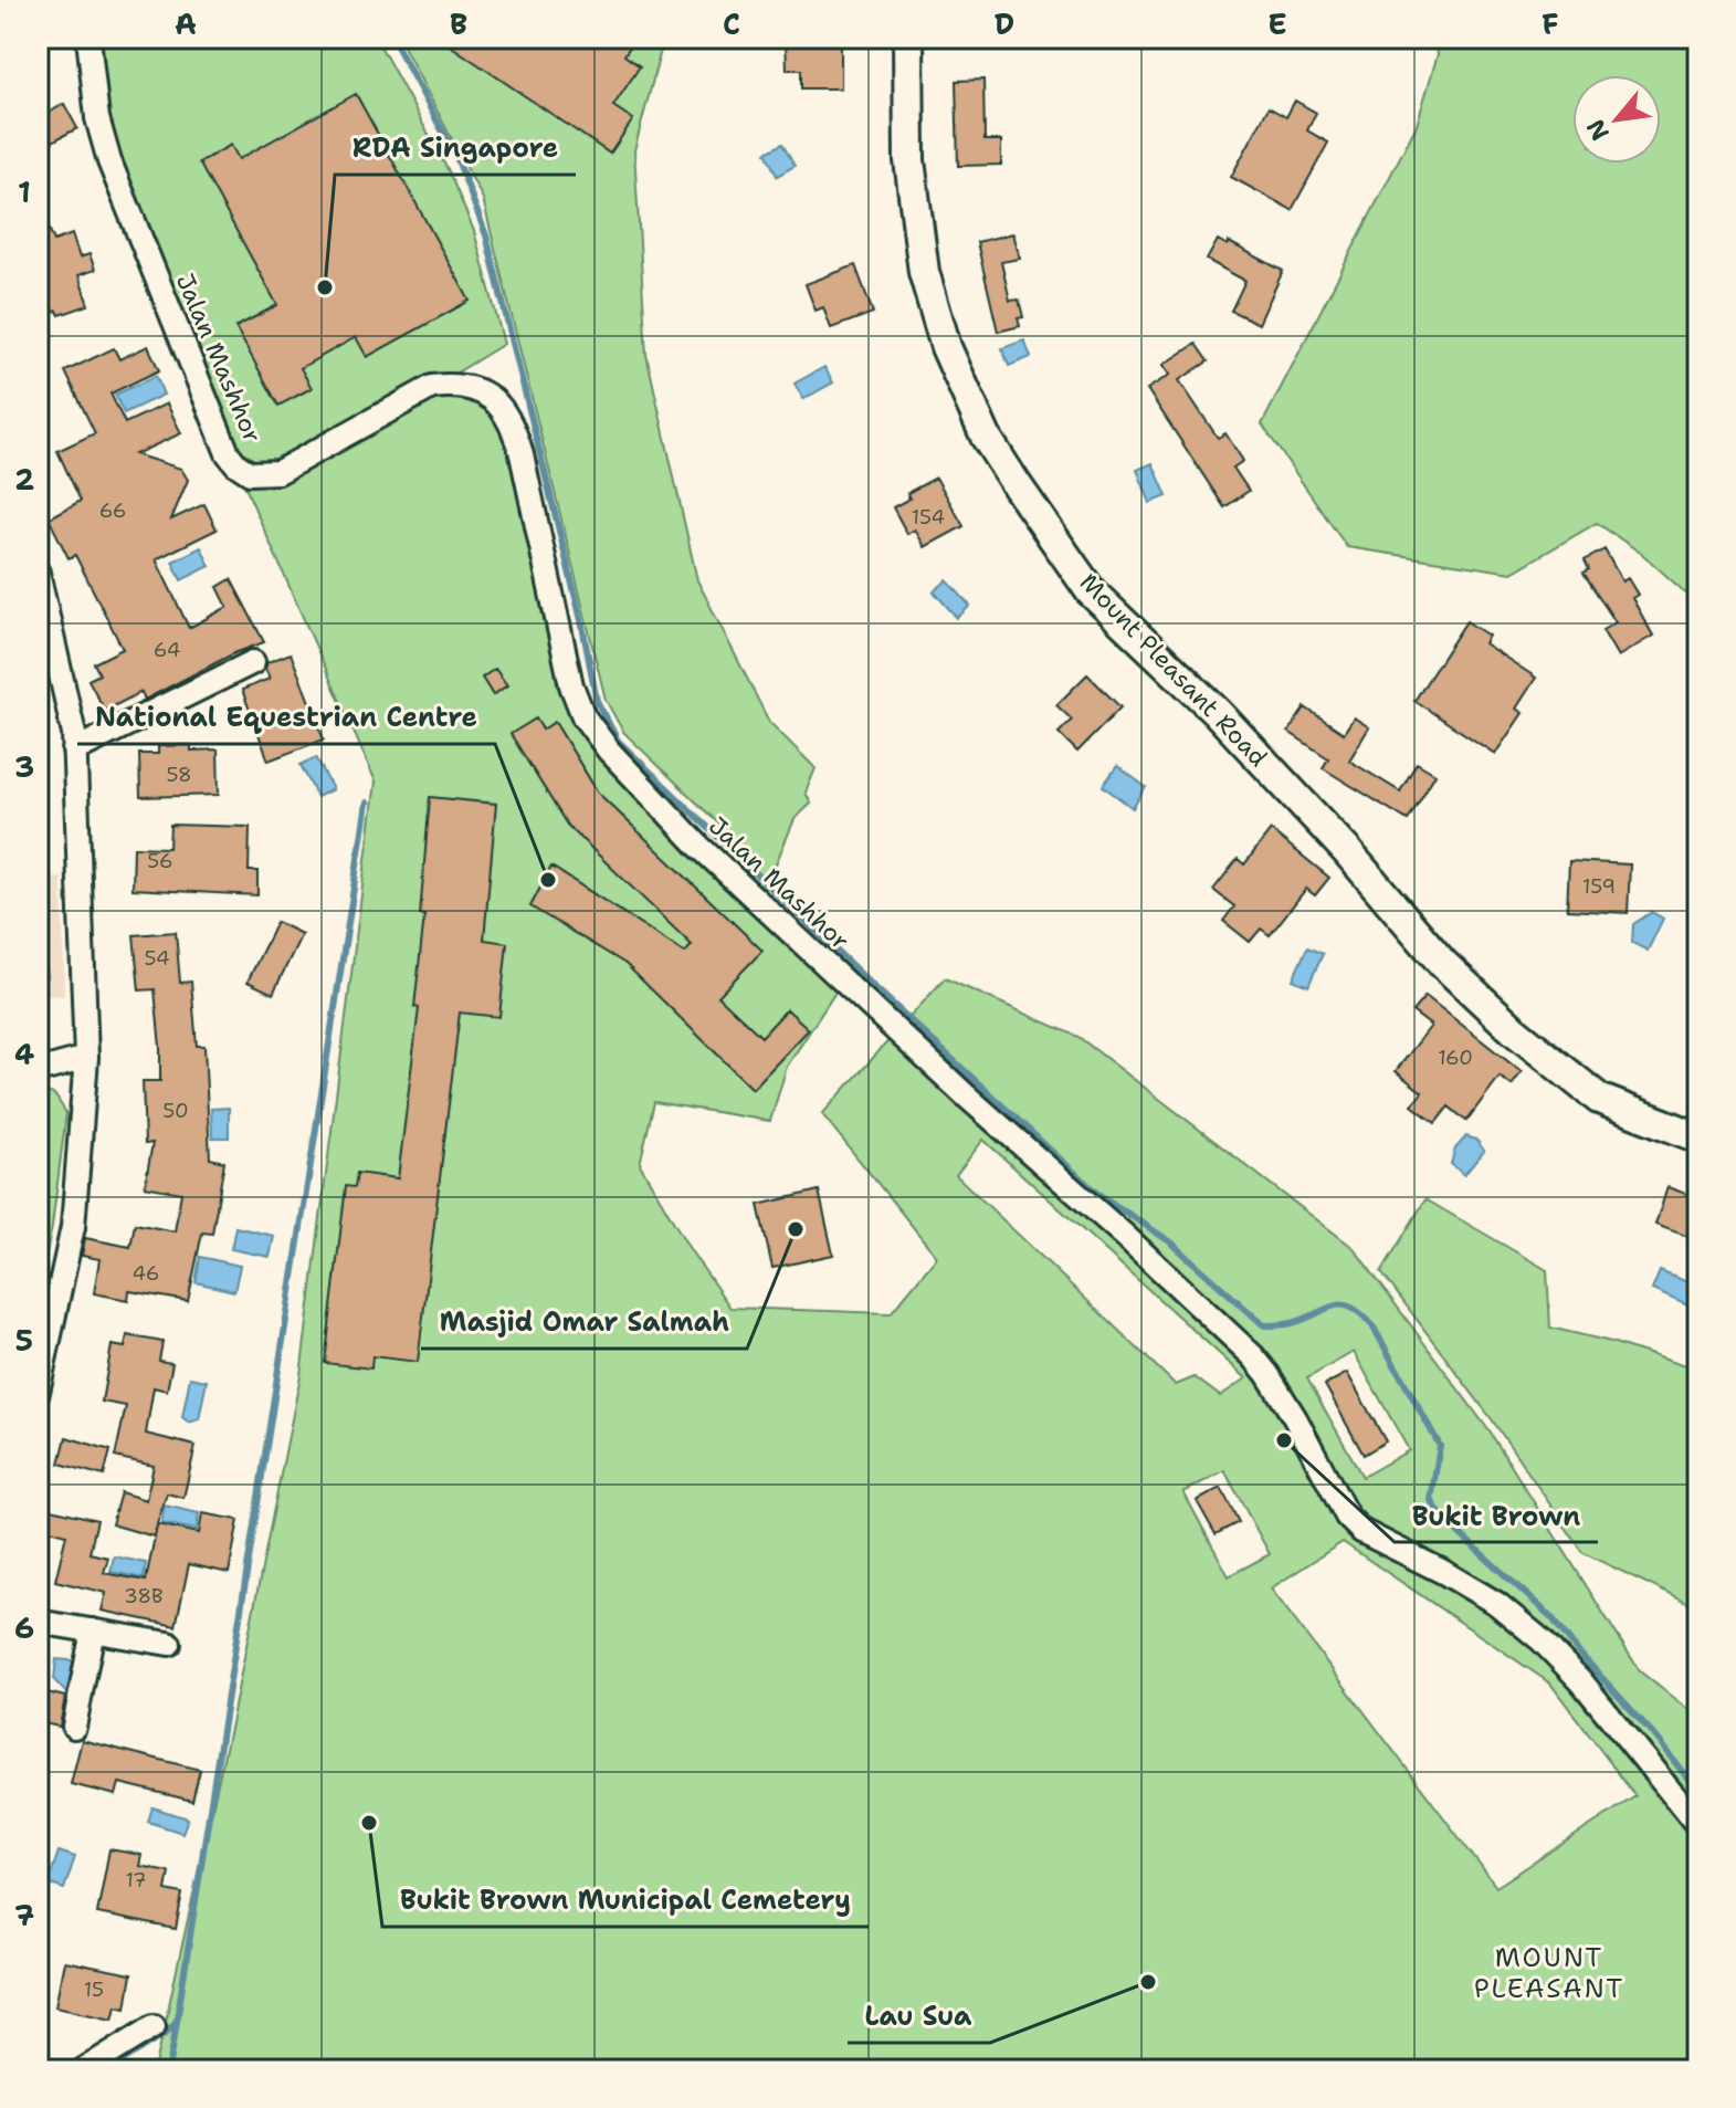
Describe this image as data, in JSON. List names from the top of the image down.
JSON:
{
  "streets": {
    "street": ["Jalan Mashhor", "Mount Pleasant Road"]
  },
  "districts": ["MOUNT PLEASANT"],
  "places": [
    "RDA Singapore",
    "National Equestrian Centre",
    "Masjid Omar Salmah",
    "Bukit Brown",
    "Bukit Brown Municipal Cemetery",
    "Lau Sua"
  ],
  "house_numbers": [
    "66",
    "154",
    "64",
    "58",
    "56",
    "159",
    "54",
    "160",
    "50",
    "46",
    "38B",
    "17",
    "15"
  ],
  "north": "bottom left",
  "grid": {
    "columns": [
      "A",
      "B",
      "C",
      "D",
      "E",
      "F"
    ],
    "rows": [
      "1",
      "2",
      "3",
      "4",
      "5",
      "6",
      "7"
    ]
  }
}
